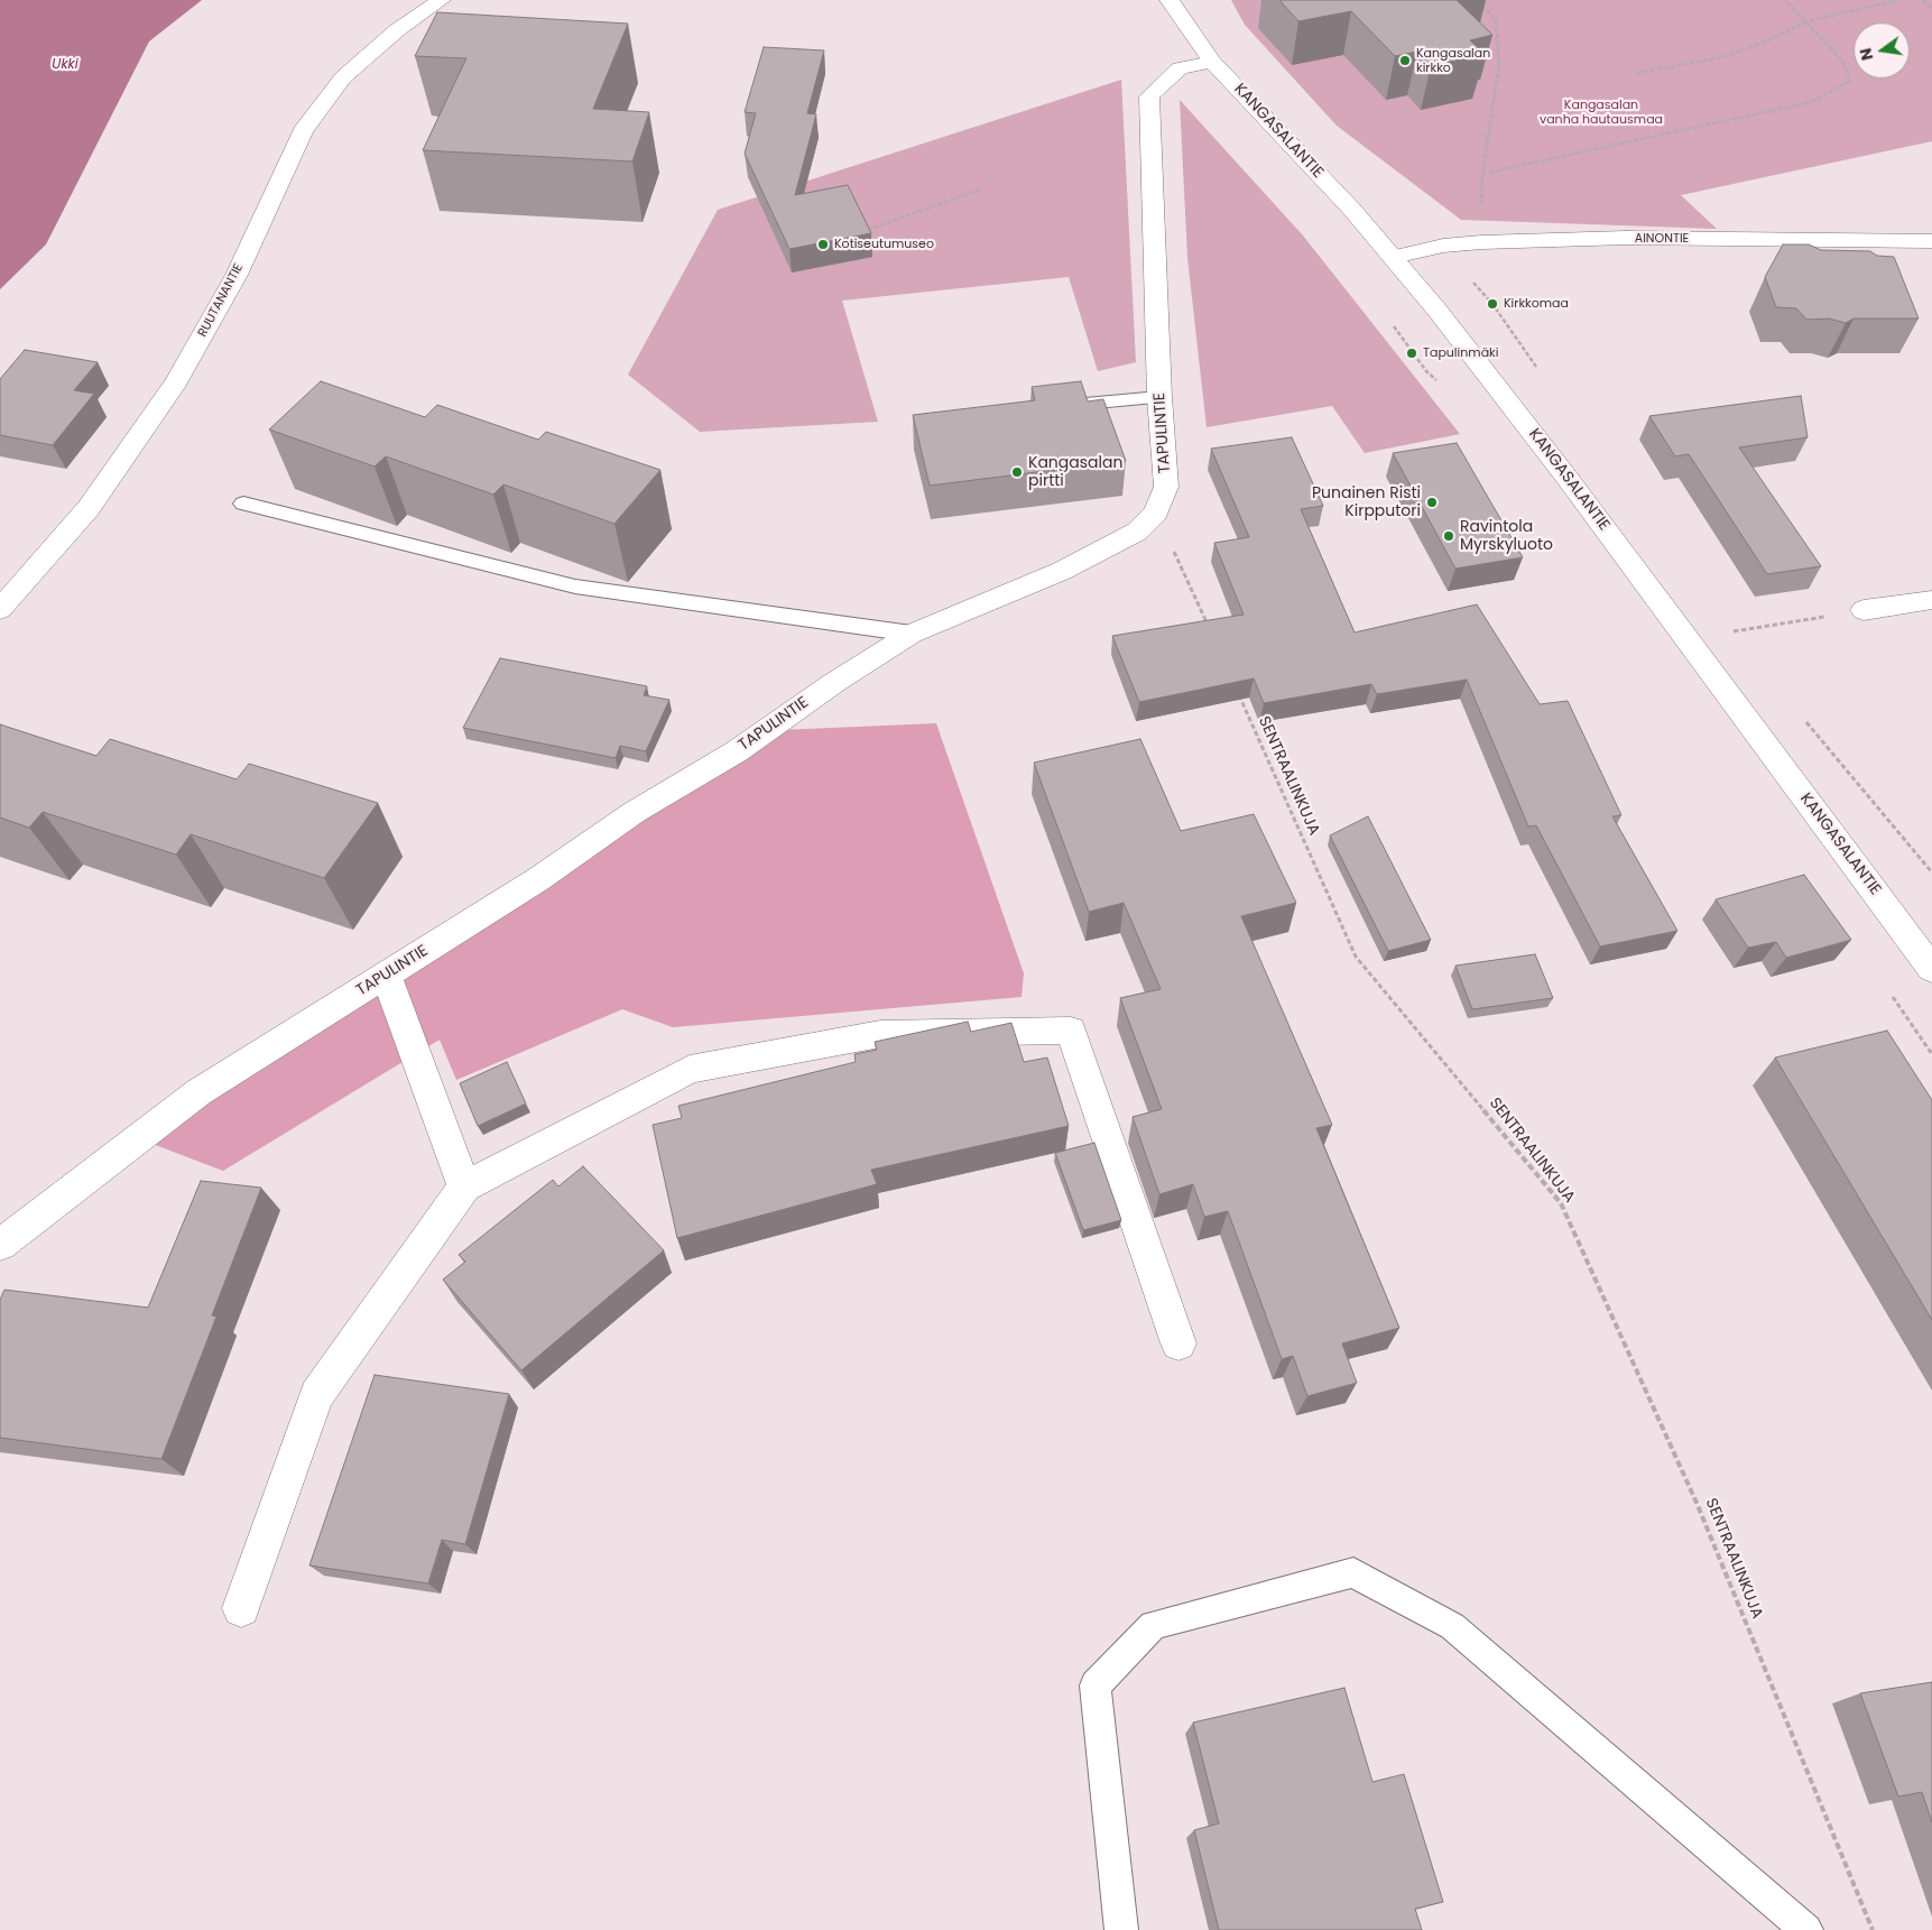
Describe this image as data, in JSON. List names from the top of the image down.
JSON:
{
  "streets": {
    "street": [
      "KANGASALANTIE",
      "AINONTIE",
      "RUUTANANTIE",
      "TAPULINTIE"
    ],
    "path": ["SENTRAALINKUJA"]
  },
  "crossings": [
    ["KANGASALANTIE", "AINONTIE"],
    ["KANGASALANTIE", "TAPULINTIE"]
  ],
  "water": ["Ukki"],
  "parks": ["Kangasalan vanha hautausmaa"],
  "places": [
    "Kangasalan kirkko",
    "Kotiseutumuseo",
    "Kirkkomaa",
    "Tapulinmäki",
    "Kangasalan pirtti",
    "Punainen Risti Kirpputori",
    "Ravintola Myrskyluoto"
  ],
  "north": "left"
}
